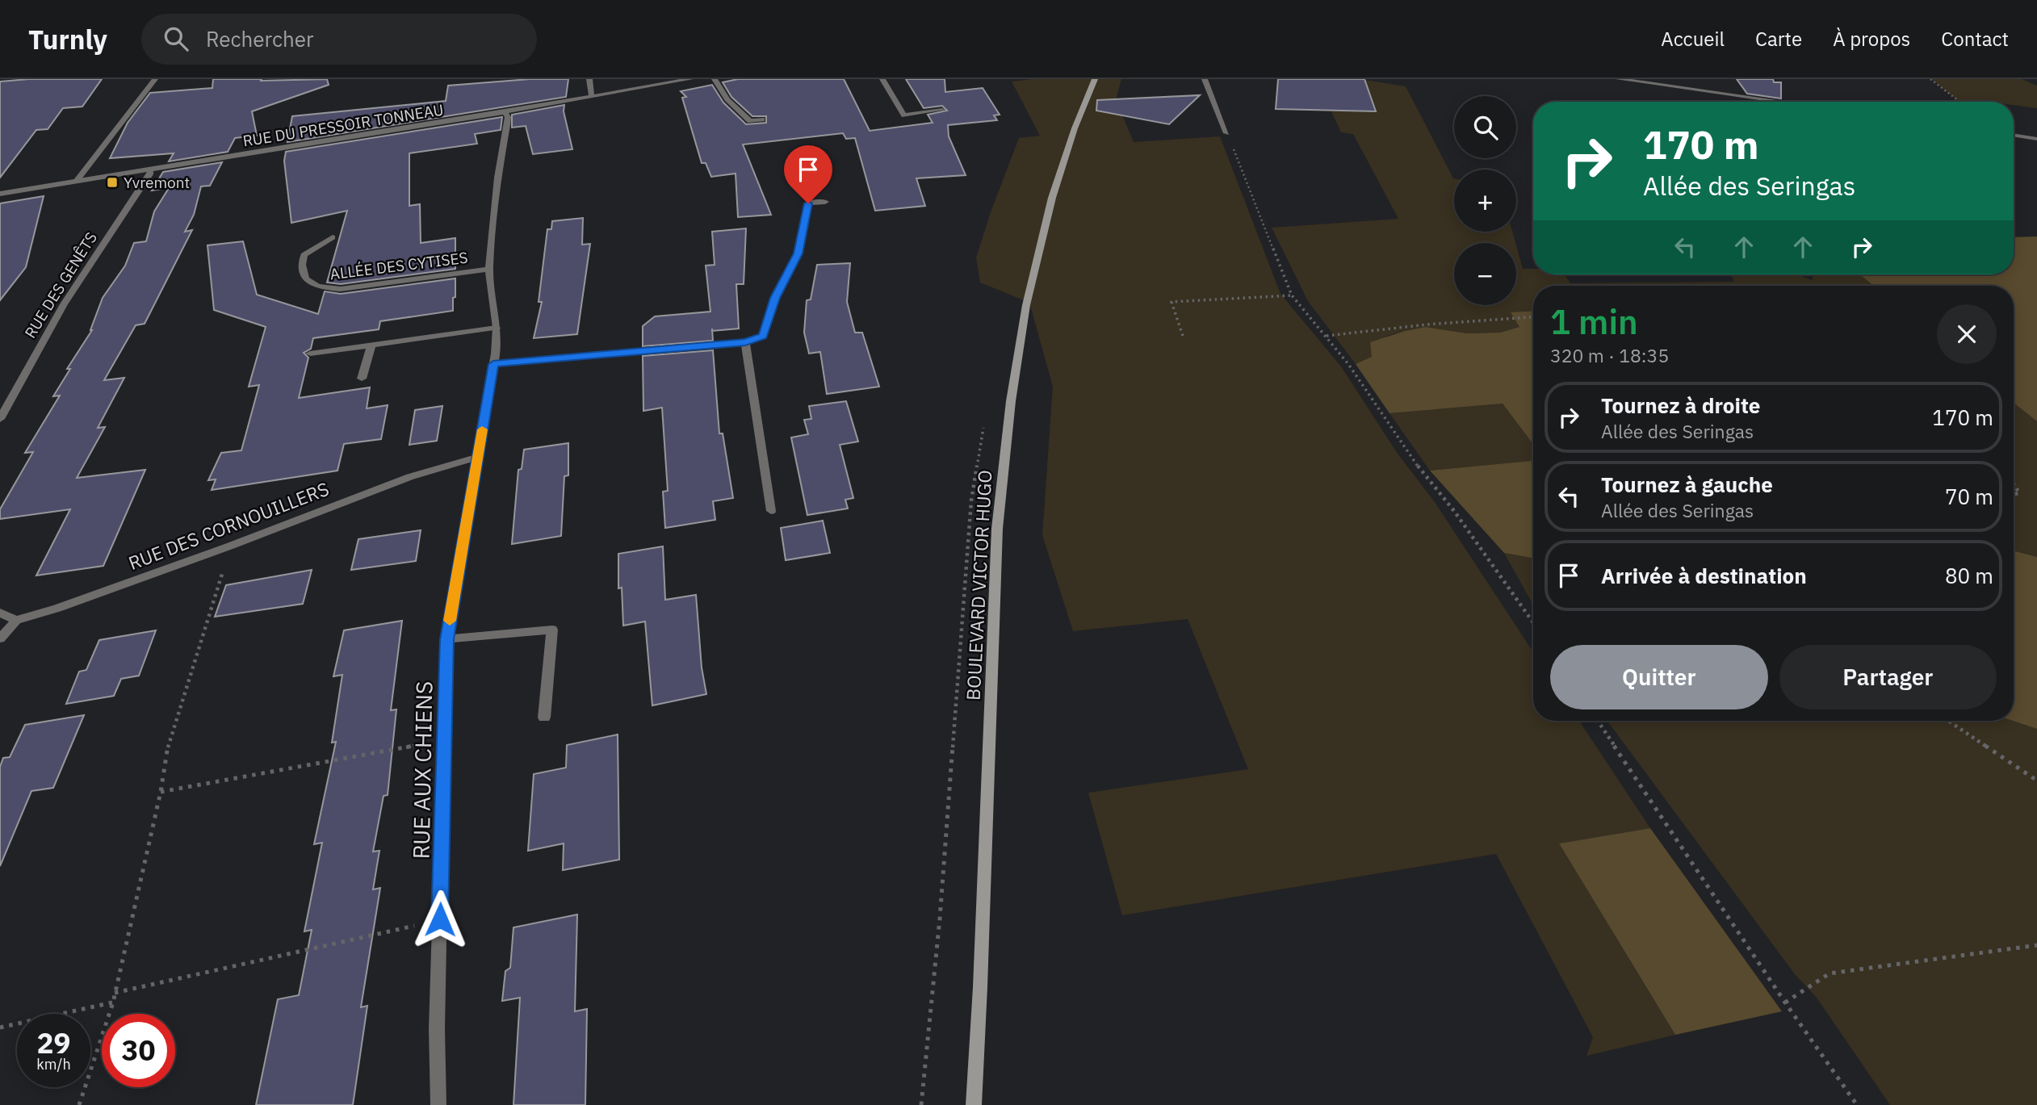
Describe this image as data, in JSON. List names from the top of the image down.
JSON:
{
  "streets": {
    "main road": ["BOULEVARD VICTOR HUGO"],
    "street": [
      "RUE DU PRESSOIR TONNEAU",
      "ALLÉE DES CYTISES",
      "RUE DES GENÊTS",
      "RUE DES CORNOUILLERS",
      "RUE AUX CHIENS"
    ]
  },
  "crossings": [
    ["RUE DU PRESSOIR TONNEAU", "RUE DES GENÊTS"],
    ["RUE DU PRESSOIR TONNEAU", "RUE AUX CHIENS"],
    ["ALLÉE DES CYTISES", "RUE AUX CHIENS"],
    ["RUE DES CORNOUILLERS", "RUE AUX CHIENS"]
  ],
  "places": {
    "transit": ["Yvremont"]
  },
  "page": {
    "header": "Turnly",
    "search": "Rechercher",
    "nav": [
      "Accueil",
      "Carte",
      "À propos",
      "Contact"
    ],
    "map_buttons": ["+", "−"],
    "turn": ["170 m", "Allée des Seringas"],
    "heading": ["1 min", "320 m · 18:35"],
    "list": [
      {
        "name": "Tournez à droite",
        "note": "Allée des Seringas",
        "value": "170 m"
      },
      {
        "name": "Tournez à gauche",
        "note": "Allée des Seringas",
        "value": "70 m"
      },
      {
        "name": "Arrivée à destination",
        "value": "80 m"
      }
    ],
    "buttons": ["Quitter", "Partager"],
    "speed": "29 km/h",
    "limit": "30"
  }
}
